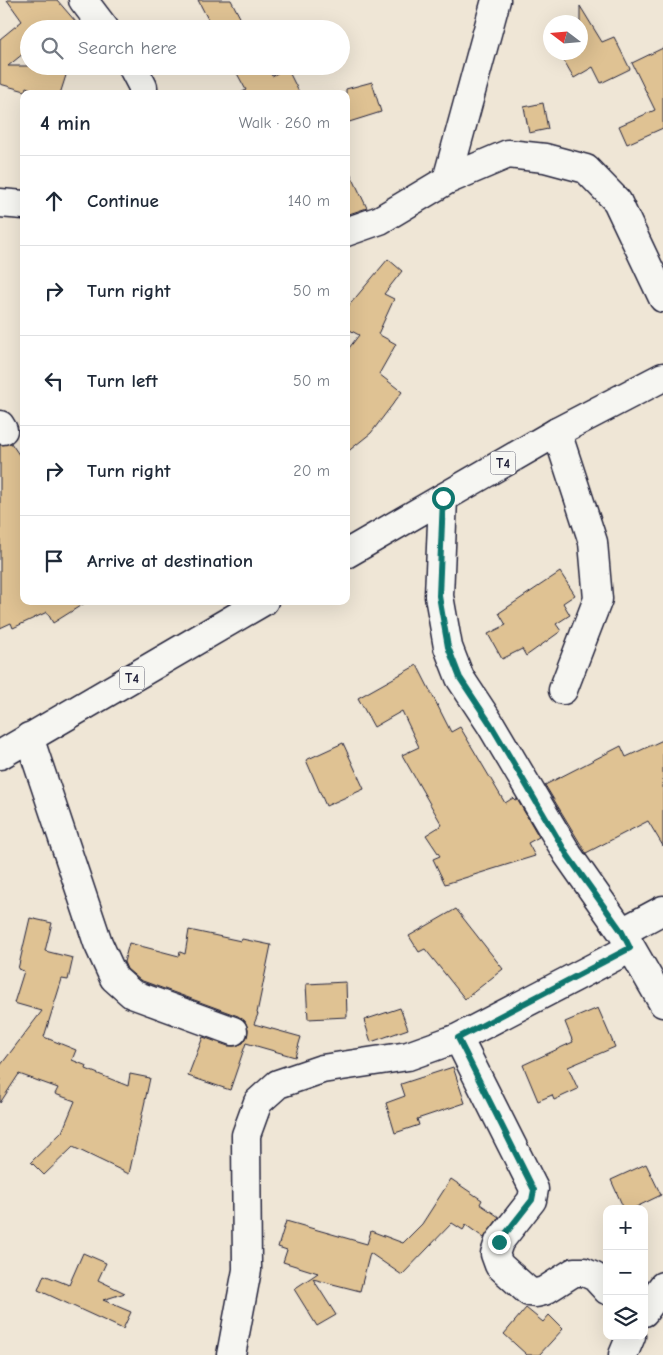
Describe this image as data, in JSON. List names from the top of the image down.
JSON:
{
  "streets": {
    "main road": ["T4"]
  },
  "north": "left",
  "page": {
    "search": "Search here",
    "heading": ["4 min", "Walk · 260 m"],
    "list": [
      ["Continue", "140 m"],
      ["Turn right", "50 m"],
      ["Turn left", "50 m"],
      ["Turn right", "20 m"],
      "Arrive at destination"
    ],
    "map_buttons": ["+", "−"]
  }
}
